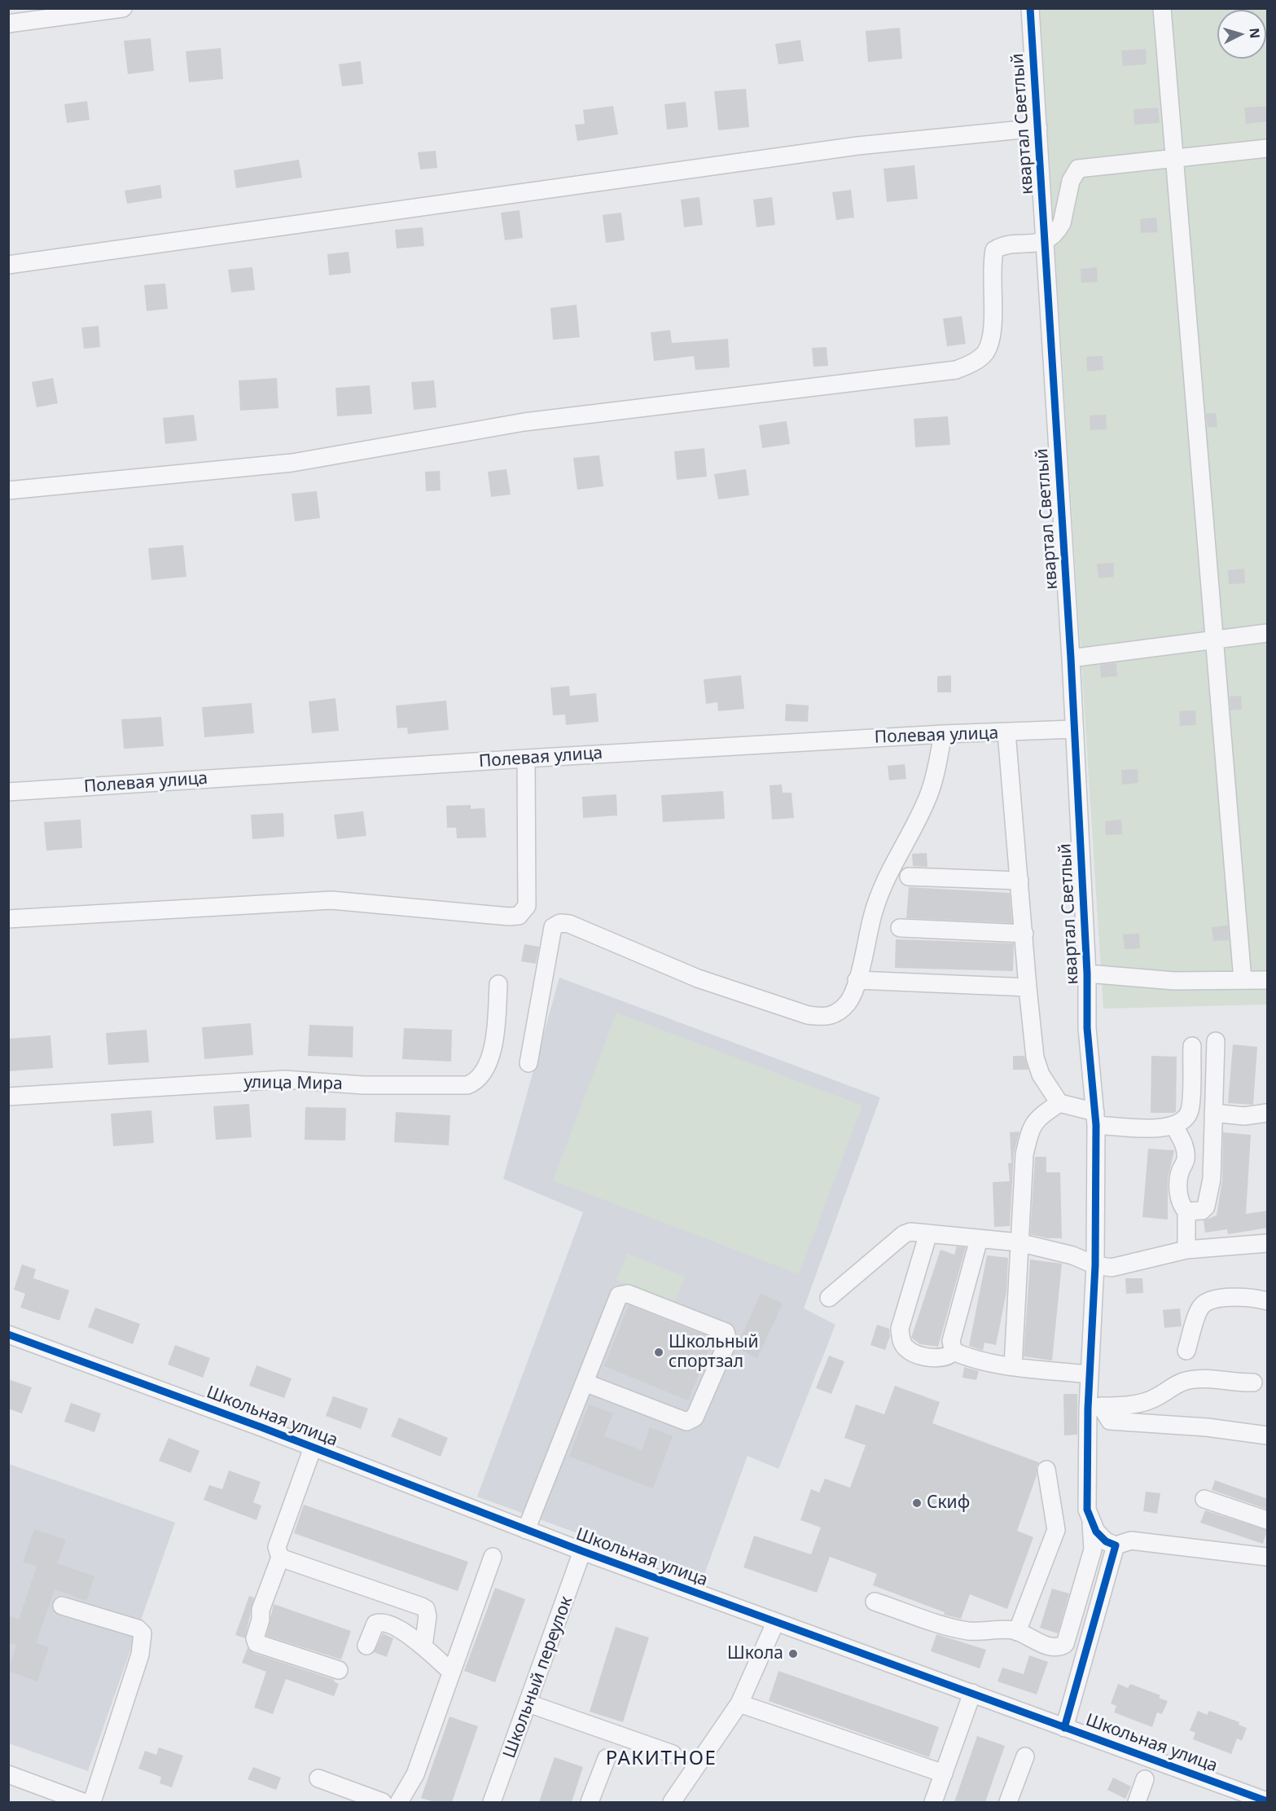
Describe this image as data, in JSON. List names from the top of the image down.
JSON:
{
  "streets": {
    "street": [
      "квартал Светлый",
      "Полевая улица",
      "улица Мира",
      "Школьная улица",
      "Школьный переулок"
    ]
  },
  "crossings": [
    ["квартал Светлый", "Полевая улица"],
    ["Школьная улица", "Школьный переулок"]
  ],
  "districts": ["РАКИТНОЕ"],
  "places": ["Школьный спортзал", "Скиф", "Школа"],
  "north": "right"
}
